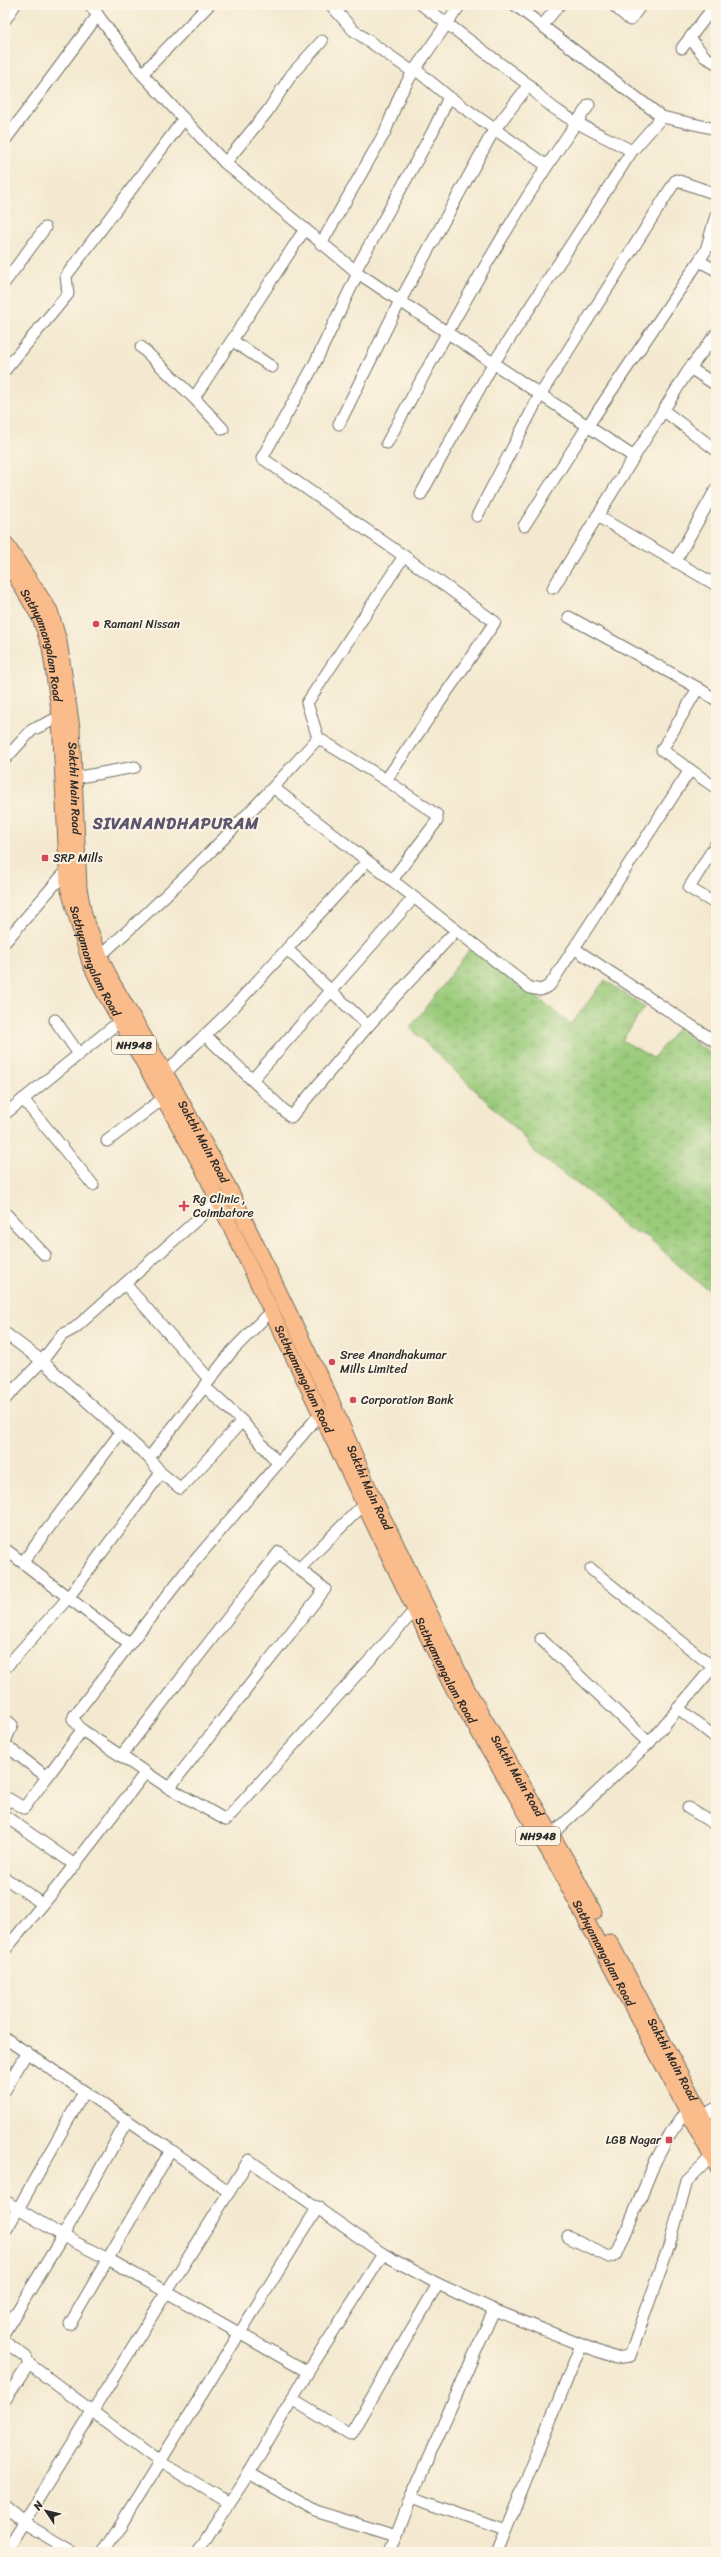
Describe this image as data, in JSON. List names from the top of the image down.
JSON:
{
  "streets": {
    "highway": ["Sathyamangalam Road", "Sakthi Main Road", "NH948"]
  },
  "crossings": [
    ["Sathyamangalam Road", "Sakthi Main Road"]
  ],
  "districts": ["SIVANANDHAPURAM"],
  "places": {
    "other": ["Ramani Nissan", "Sree Anandhakumar Mills Limited", "Corporation Bank"],
    "transit": ["SRP Mills", "LGB Nagar"],
    "health": ["Rg Clinic , Coimbatore"]
  },
  "north": "top left"
}
